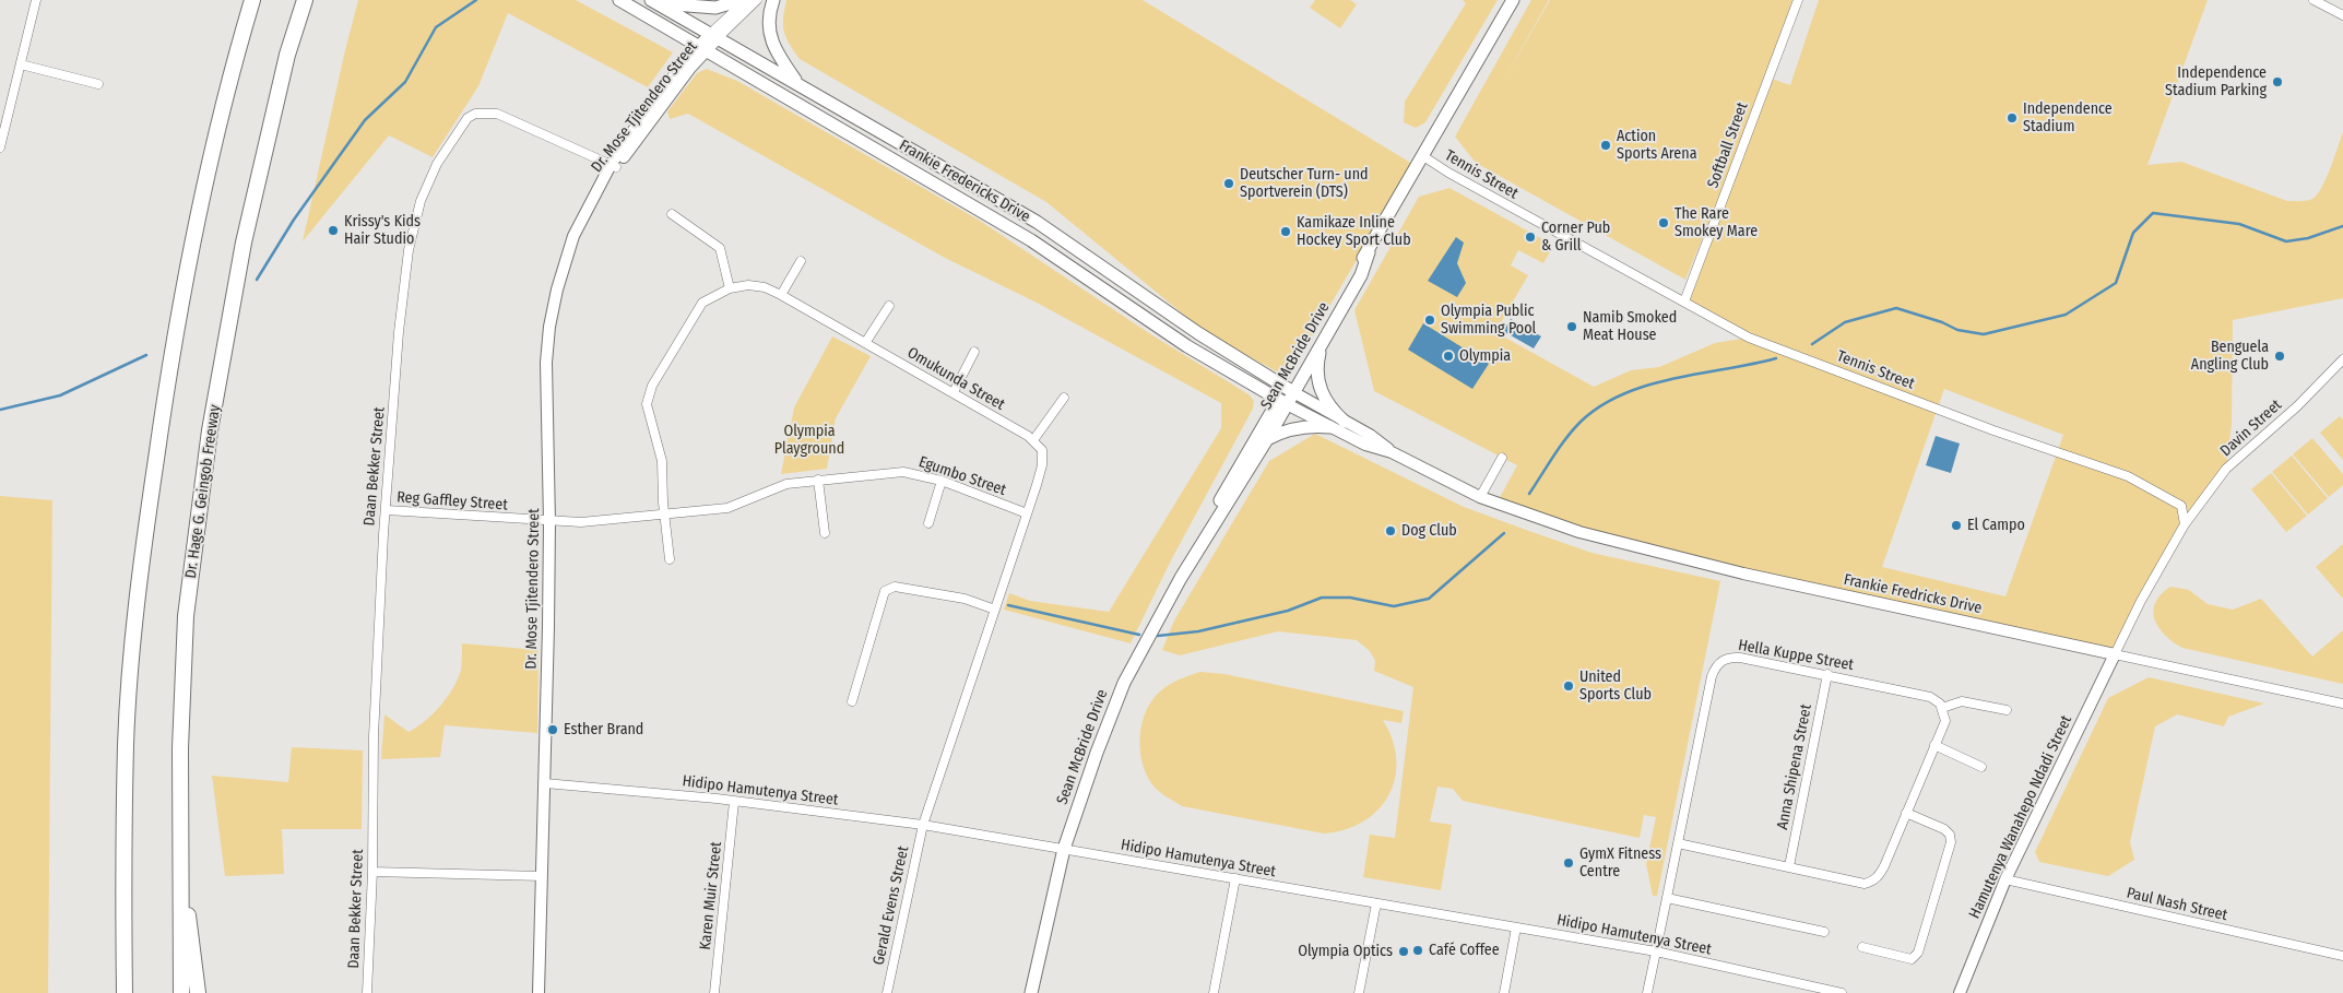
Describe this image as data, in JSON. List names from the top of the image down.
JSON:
{
  "streets": {
    "highway": ["Dr. Hage G. Geingob Freeway"],
    "main road": ["Frankie Fredericks Drive", "Sean McBride Drive"],
    "street": [
      "Dr. Mose Tjitendero Street",
      "Softball Street",
      "Tennis Street",
      "Omukunda Street",
      "Davin Street",
      "Daan Bekker Street",
      "Egumbo Street",
      "Reg Gaffley Street",
      "Frankie Fredricks Drive",
      "Hella Kuppe Street",
      "Anna Shipena Street",
      "Hidipo Hamutenya Street",
      "Hamutenya Wanahepo Ndadi Street",
      "Karen Muir Street",
      "Paul Nash Street",
      "Gerald Evens Street"
    ]
  },
  "crossings": [
    ["Dr. Mose Tjitendero Street", "Frankie Fredericks Drive"],
    ["Dr. Mose Tjitendero Street", "Daan Bekker Street"],
    ["Dr. Mose Tjitendero Street", "Egumbo Street"],
    ["Dr. Mose Tjitendero Street", "Reg Gaffley Street"],
    ["Dr. Mose Tjitendero Street", "Hidipo Hamutenya Street"],
    ["Softball Street", "Tennis Street"],
    ["Tennis Street", "Sean McBride Drive"],
    ["Tennis Street", "Davin Street"],
    ["Frankie Fredericks Drive", "Sean McBride Drive"],
    ["Frankie Fredericks Drive", "Frankie Fredricks Drive"],
    ["Sean McBride Drive", "Frankie Fredricks Drive"],
    ["Sean McBride Drive", "Hidipo Hamutenya Street"],
    ["Omukunda Street", "Egumbo Street"],
    ["Daan Bekker Street", "Reg Gaffley Street"],
    ["Egumbo Street", "Reg Gaffley Street"],
    ["Frankie Fredricks Drive", "Hamutenya Wanahepo Ndadi Street"],
    ["Hella Kuppe Street", "Anna Shipena Street"],
    ["Hella Kuppe Street", "Hidipo Hamutenya Street"],
    ["Hidipo Hamutenya Street", "Karen Muir Street"],
    ["Hidipo Hamutenya Street", "Gerald Evens Street"],
    ["Hamutenya Wanahepo Ndadi Street", "Paul Nash Street"]
  ],
  "parks": ["Olympia Playground"],
  "places": [
    "Independence Stadium Parking",
    "Independence Stadium",
    "Action Sports Arena",
    "Deutscher Turn- und Sportverein (DTS)",
    "The Rare Smokey Mare",
    "Krissy's Kids Hair Studio",
    "Kamikaze Inline Hockey Sport Club",
    "Corner Pub & Grill",
    "Olympia Public Swimming Pool",
    "Namib Smoked Meat House",
    "Olympia",
    "Benguela Angling Club",
    "El Campo",
    "Dog Club",
    "United Sports Club",
    "Esther Brand",
    "GymX Fitness Centre",
    "Café Coffee",
    "Olympia Optics"
  ]
}
